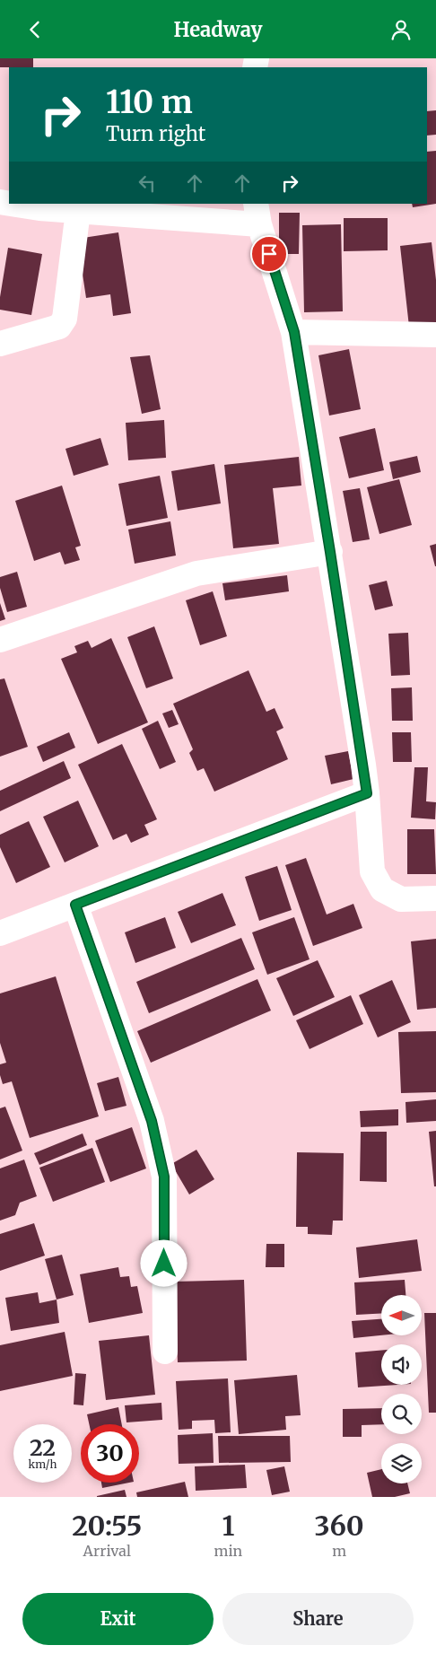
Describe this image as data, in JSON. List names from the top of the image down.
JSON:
{
  "north": "left",
  "page": {
    "header": "Headway",
    "turn": ["110 m", "Turn right"],
    "speed": "22 km/h",
    "limit": "30",
    "eta": [
      "20:55",
      "Arrival",
      "1",
      "min",
      "360",
      "m"
    ],
    "buttons": ["Exit", "Share"]
  }
}
